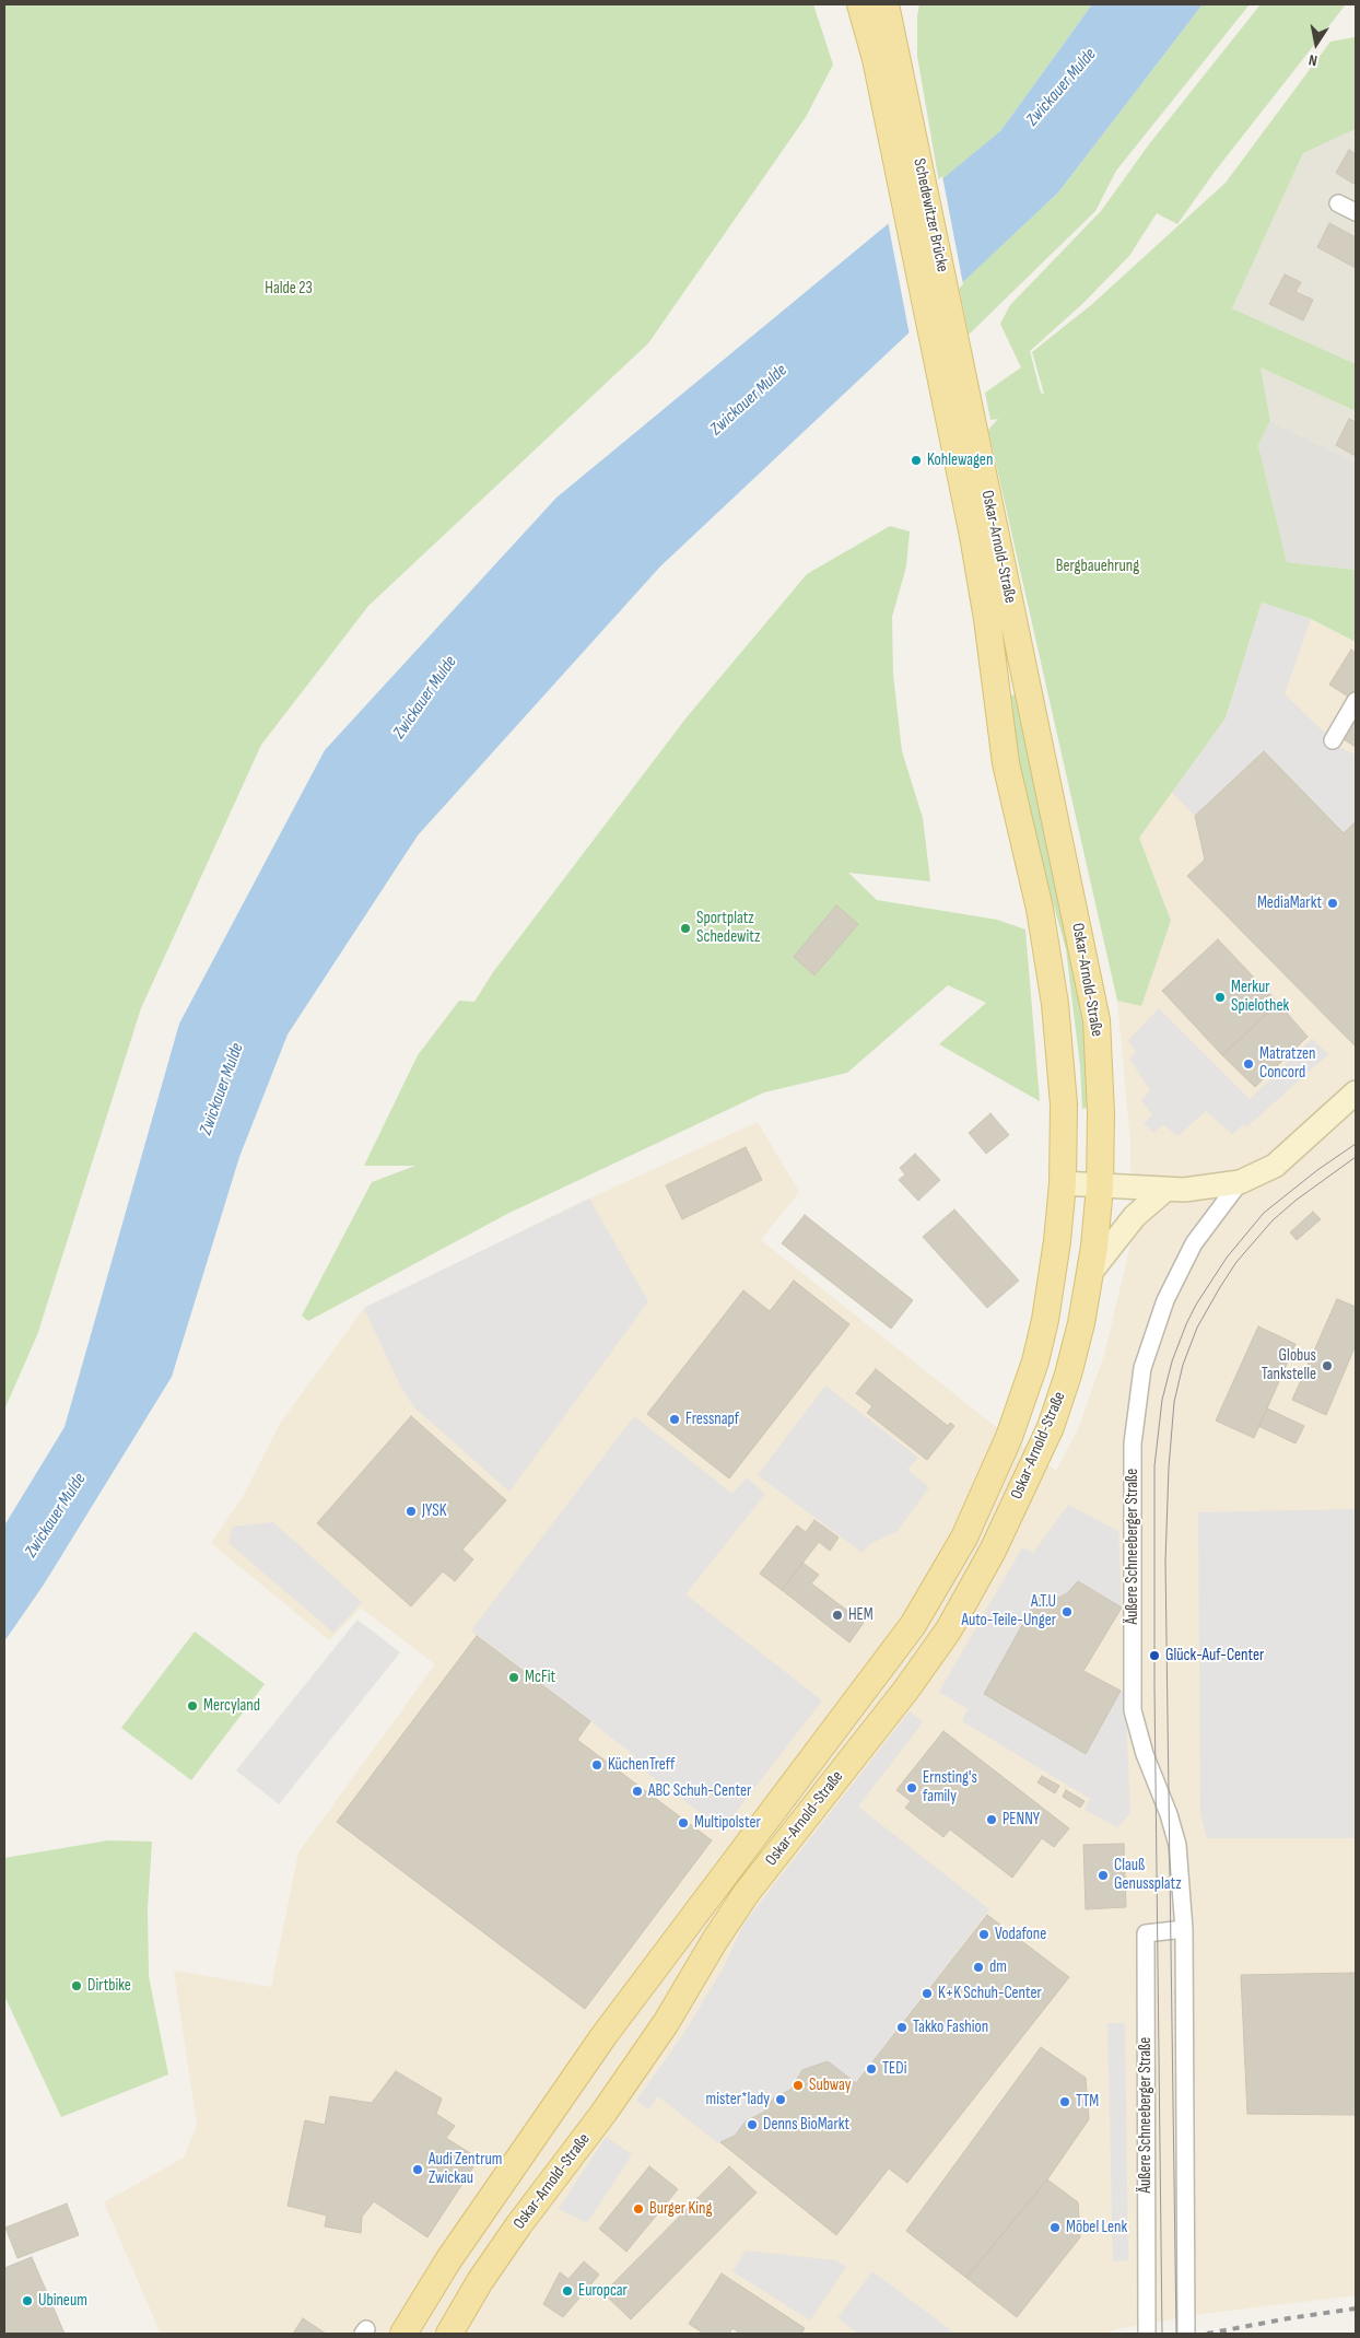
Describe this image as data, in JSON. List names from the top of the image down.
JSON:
{
  "streets": {
    "main road": ["Schedewitzer Brücke", "Oskar-Arnold-Straße", "Äußere Schneeberger Straße"]
  },
  "crossings": [
    ["Schedewitzer Brücke", "Oskar-Arnold-Straße"],
    ["Oskar-Arnold-Straße", "Äußere Schneeberger Straße"]
  ],
  "water": ["Zwickauer Mulde"],
  "parks": ["Halde 23", "Bergbauehrung"],
  "places": [
    "Kohlewagen",
    "MediaMarkt",
    "Sportplatz Schedewitz",
    "Merkur Spielothek",
    "Matratzen Concord",
    "Globus Tankstelle",
    "Fressnapf",
    "JYSK",
    "A.T.U Auto-Teile-Unger",
    "HEM",
    "Glück-Auf-Center",
    "McFit",
    "Mercyland",
    "KüchenTreff",
    "Ernsting's family",
    "ABC Schuh-Center",
    "PENNY",
    "Multipolster",
    "Clauß Genussplatz",
    "Vodafone",
    "dm",
    "Dirtbike",
    "K+K Schuh-Center",
    "Takko Fashion",
    "TEDi",
    "Subway",
    "mister*lady",
    "TTM",
    "Denns BioMarkt",
    "Audi Zentrum Zwickau",
    "Burger King",
    "Möbel Lenk",
    "Europcar",
    "Ubineum"
  ],
  "north": "bottom"
}
